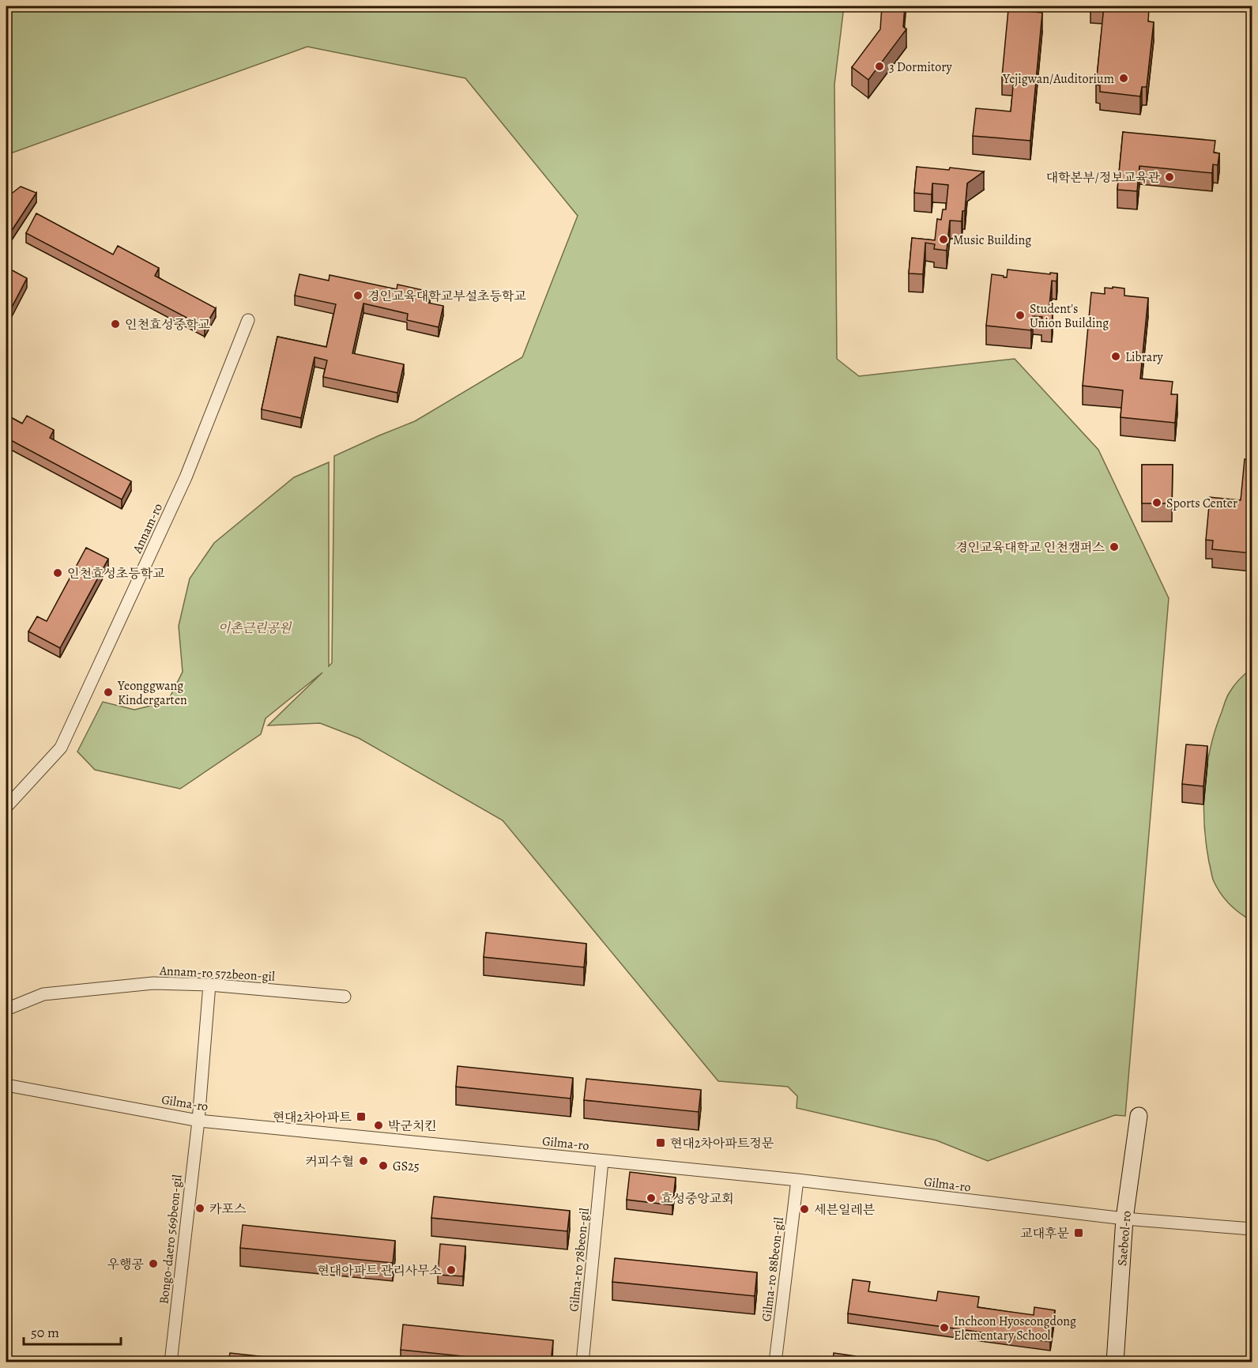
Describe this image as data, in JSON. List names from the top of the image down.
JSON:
{
  "streets": {
    "street": [
      "Annam-ro",
      "Annam-ro 572beon-gil",
      "Gilma-ro",
      "Saebeol-ro",
      "Bongo-daero 569beon-gil",
      "Gilma-ro 78beon-gil",
      "Gilma-ro 88beon-gil"
    ]
  },
  "crossings": [
    ["Annam-ro 572beon-gil", "Bongo-daero 569beon-gil"],
    ["Gilma-ro", "Saebeol-ro"],
    ["Gilma-ro", "Bongo-daero 569beon-gil"],
    ["Gilma-ro", "Gilma-ro 78beon-gil"],
    ["Gilma-ro", "Gilma-ro 88beon-gil"]
  ],
  "parks": ["이촌근린공원"],
  "places": {
    "other": [
      "3 Dormitory",
      "Yejigwan/Auditorium",
      "대학본부/정보교육관",
      "Music Building",
      "경인교육대학교부설초등학교",
      "Student's Union Building",
      "인천효성중학교",
      "Library",
      "Sports Center",
      "경인교육대학교 인천캠퍼스",
      "인천효성초등학교",
      "Yeonggwang Kindergarten",
      "박군치킨",
      "커피수혈",
      "GS25",
      "효성중앙교회",
      "카포스",
      "세븐일레븐",
      "우행공",
      "현대아파트 관리사무소",
      "Incheon Hyoseongdong Elementary School"
    ],
    "transit": ["현대2차아파트", "현대2차아파트정문", "교대후문"]
  },
  "scale_bar": "50 m"
}
